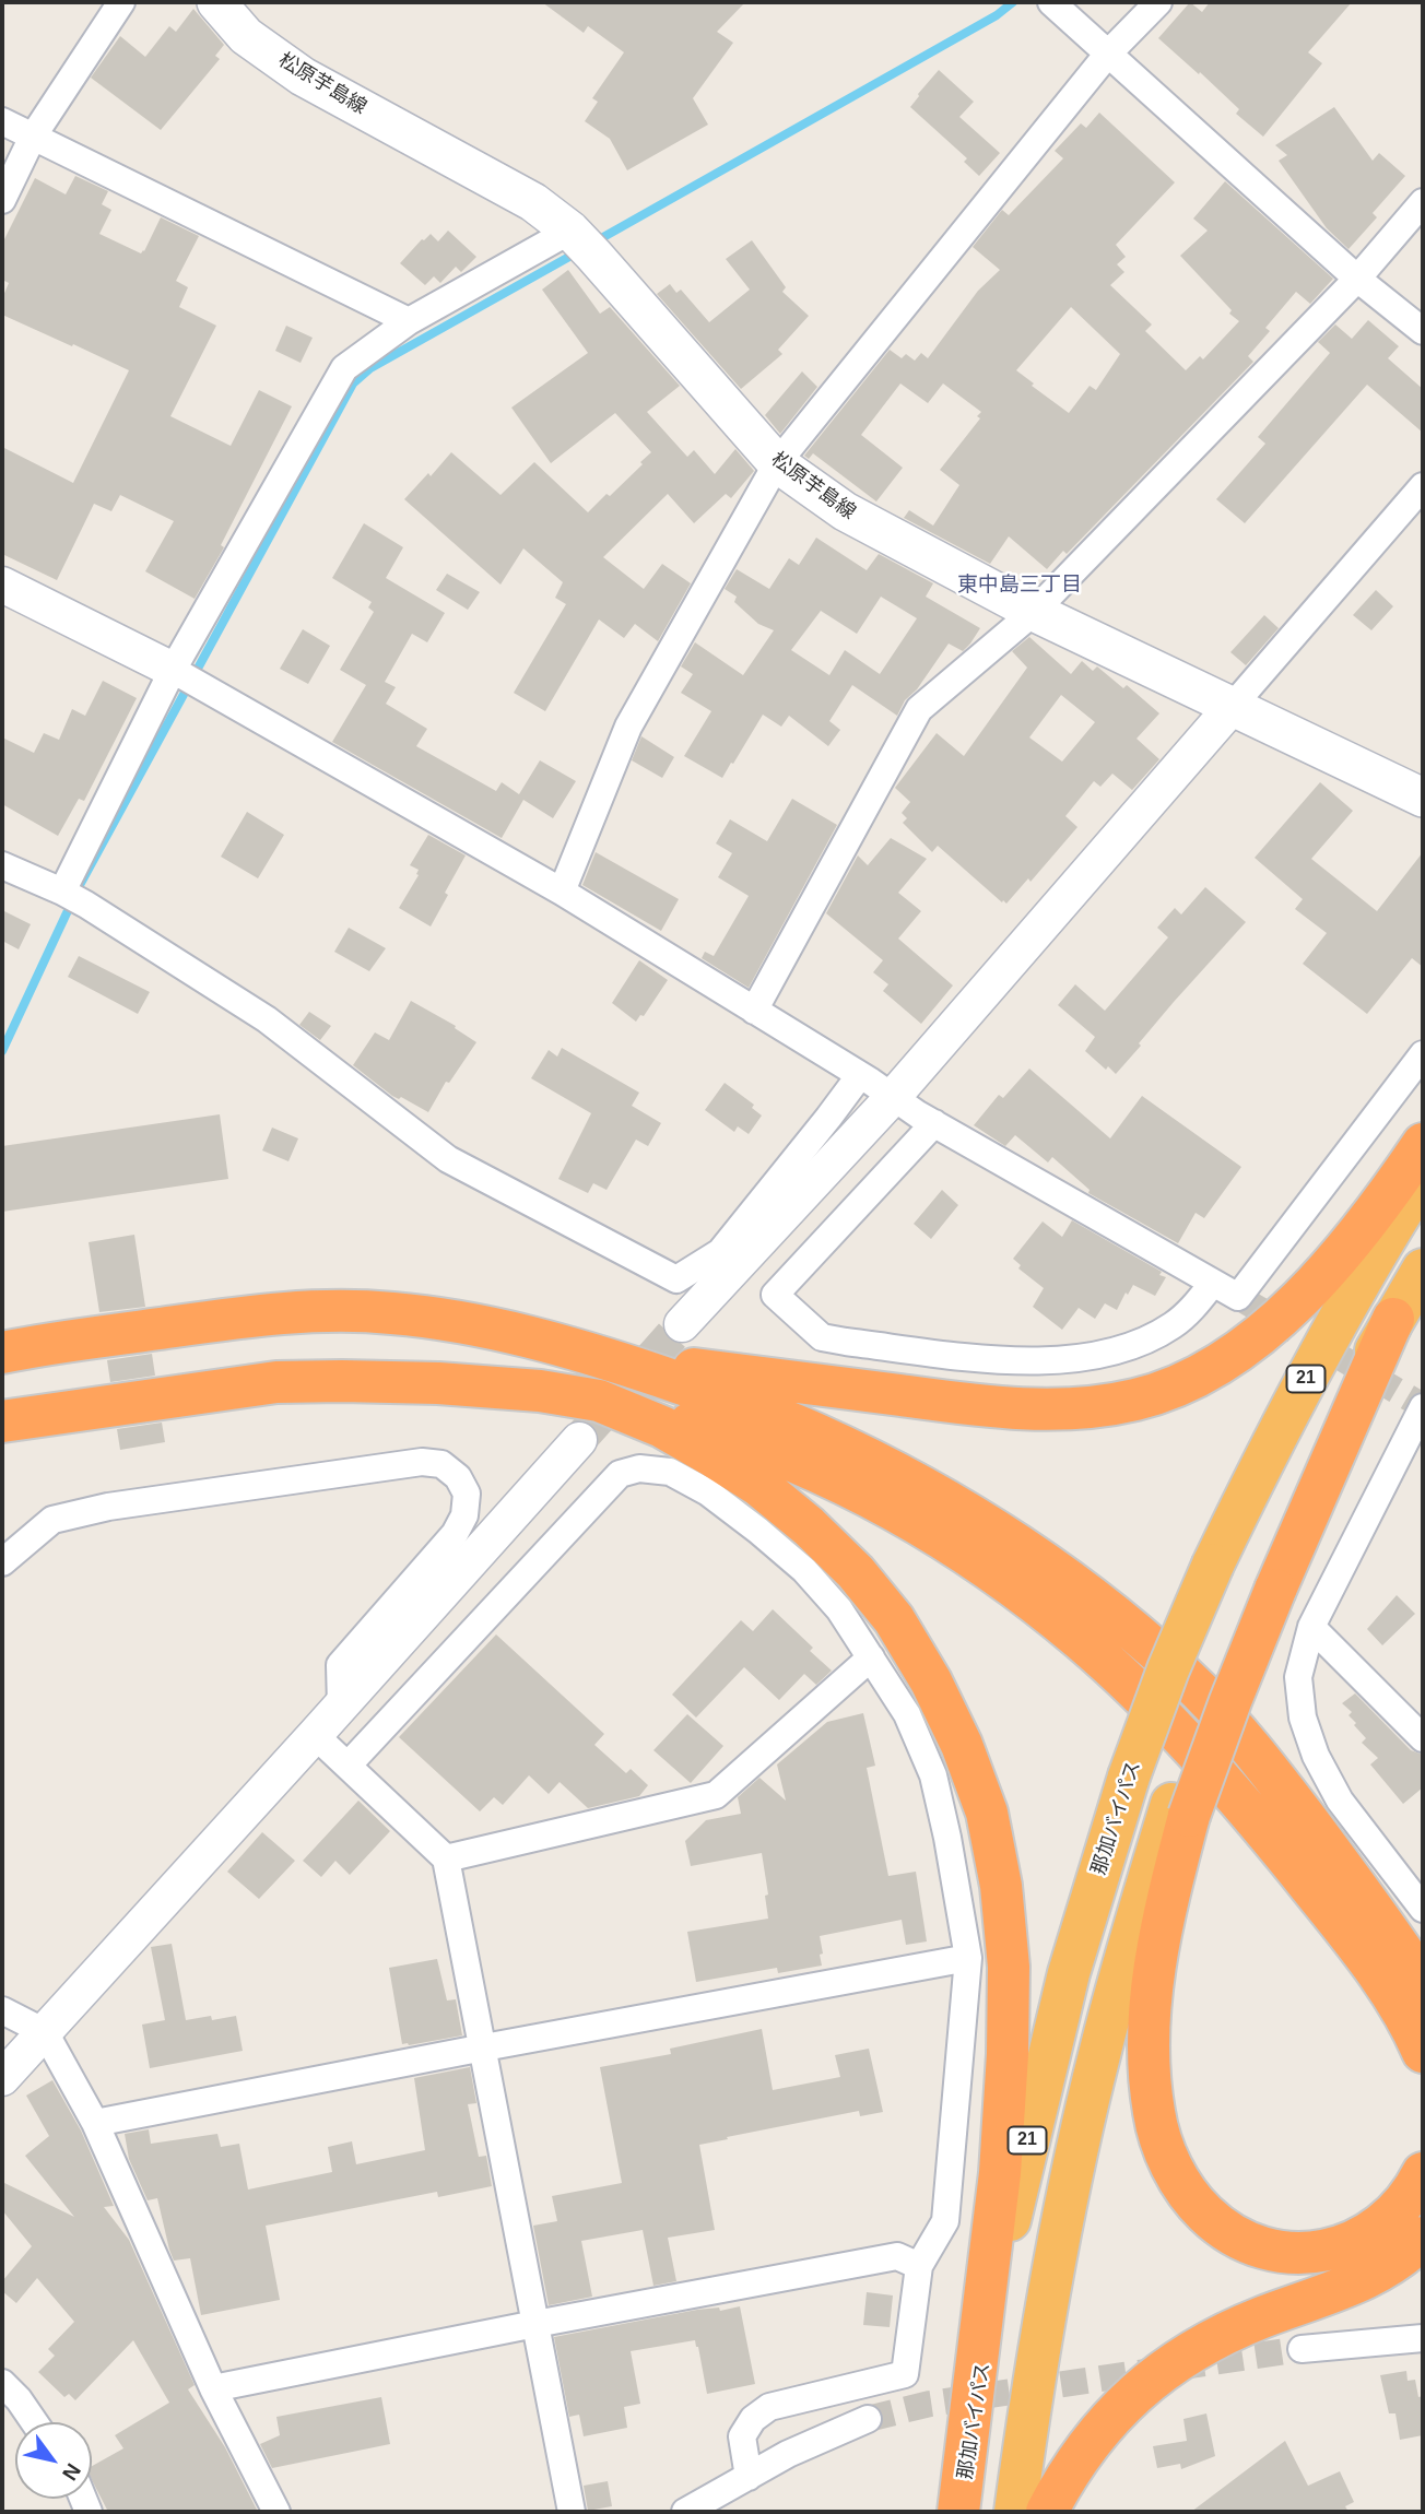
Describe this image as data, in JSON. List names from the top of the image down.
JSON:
{
  "streets": {
    "highway": ["21", "那加バイパス"],
    "main road": ["松原芋島線"]
  },
  "districts": ["東中島三丁目"],
  "north": "bottom right"
}
